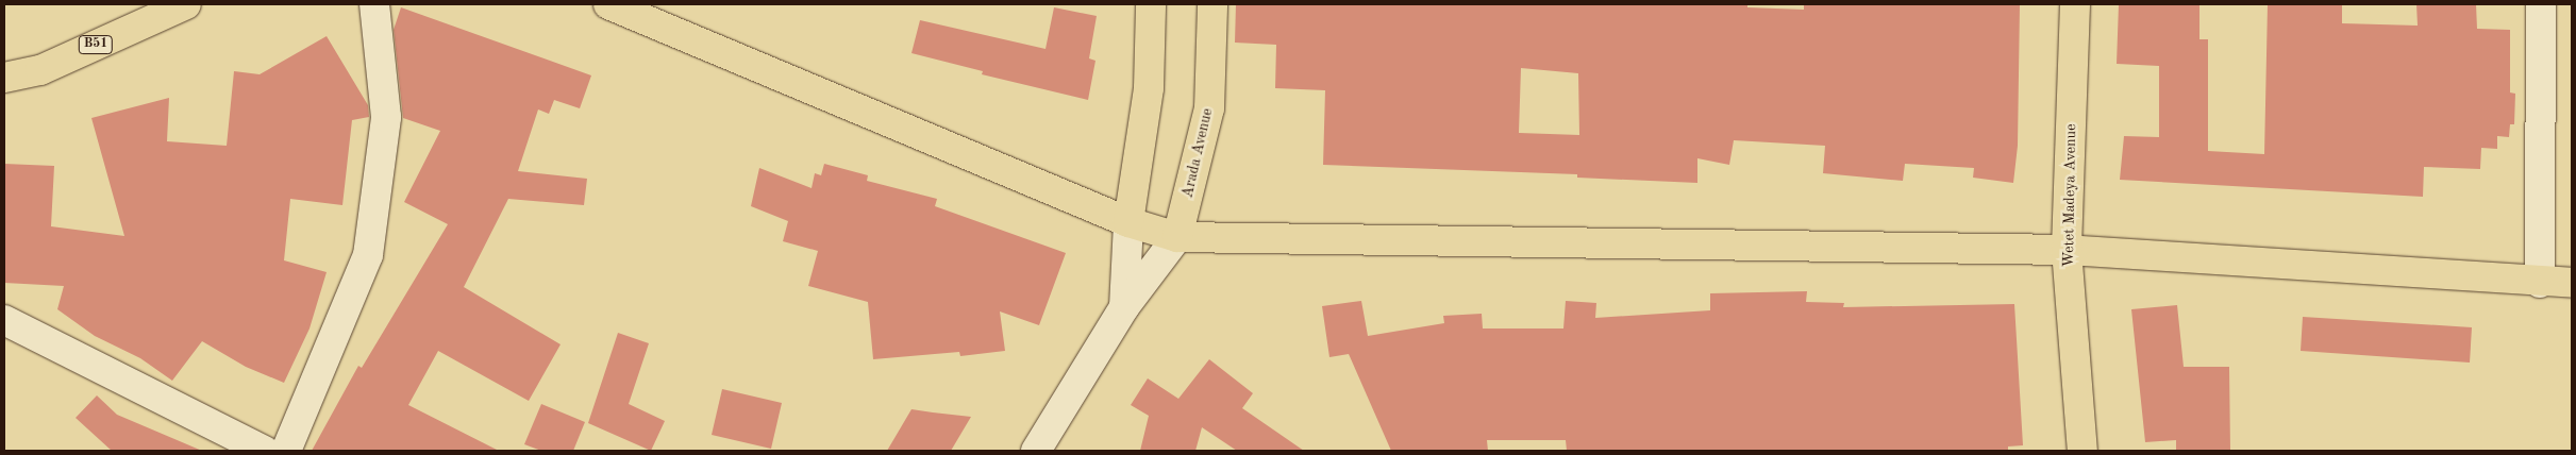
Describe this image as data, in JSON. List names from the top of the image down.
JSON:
{
  "streets": {
    "main road": ["B51", "Arada Avenue", "Wetet Madeya Avenue"]
  }
}
